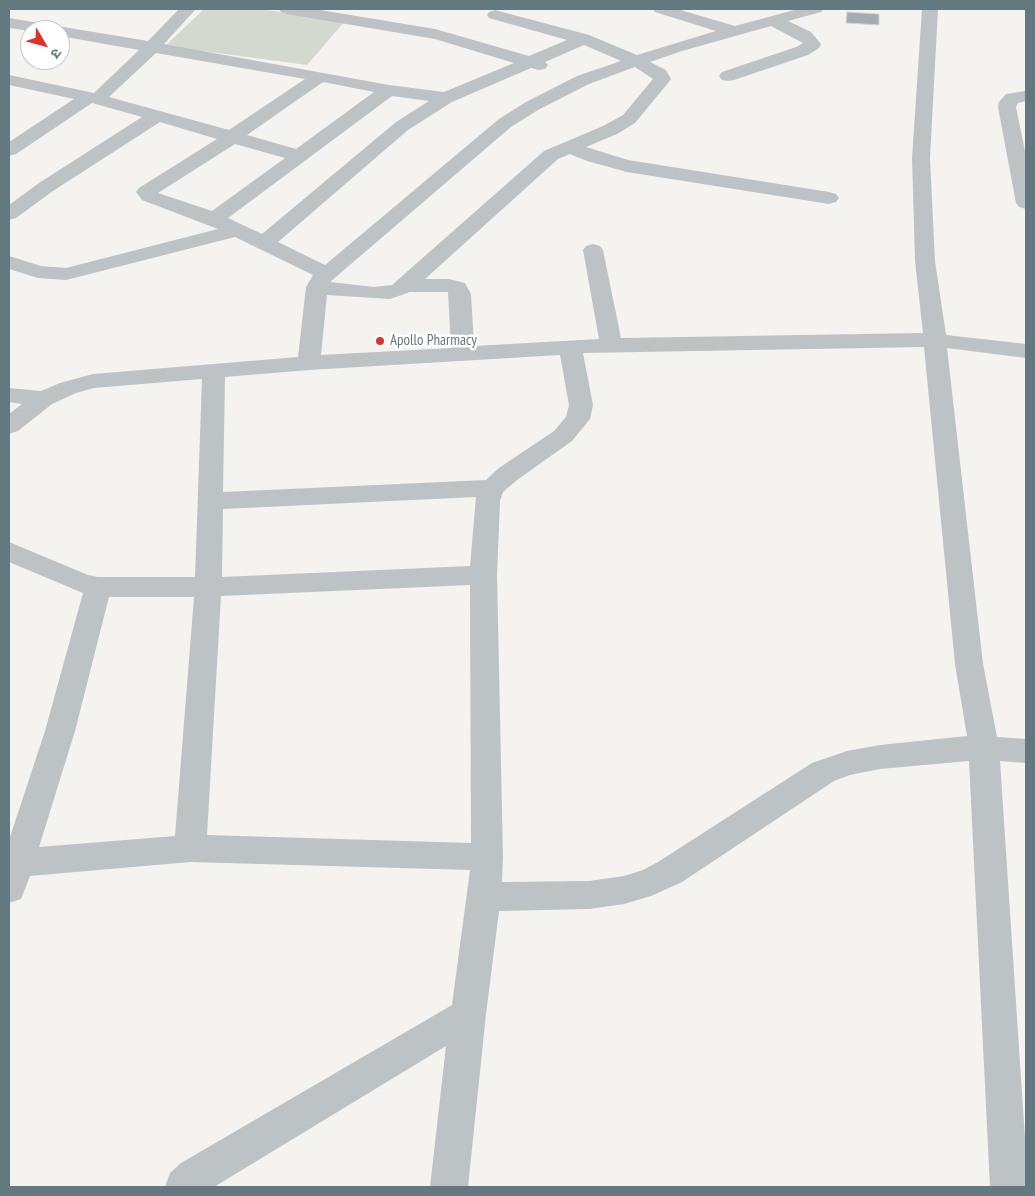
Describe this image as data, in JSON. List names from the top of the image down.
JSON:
{
  "places": ["Apollo Pharmacy"],
  "north": "bottom right"
}
